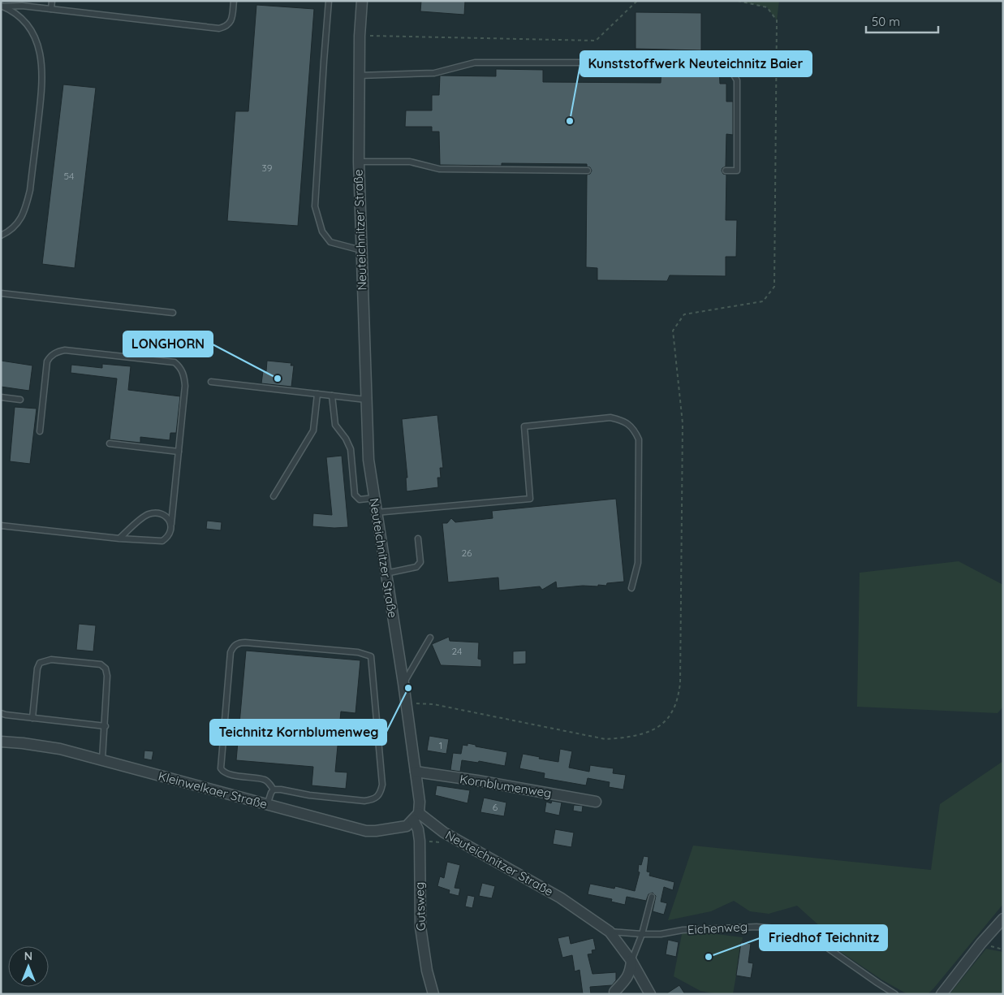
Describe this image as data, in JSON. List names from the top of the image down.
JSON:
{
  "streets": {
    "street": [
      "Neuteichnitzer Straße",
      "Kornblumenweg",
      "Kleinwelkaer Straße",
      "Gutsweg"
    ],
    "lane": ["Eichenweg"]
  },
  "crossings": [
    ["Neuteichnitzer Straße", "Kornblumenweg"],
    ["Neuteichnitzer Straße", "Kleinwelkaer Straße"],
    ["Neuteichnitzer Straße", "Gutsweg"],
    ["Neuteichnitzer Straße", "Eichenweg"],
    ["Kleinwelkaer Straße", "Gutsweg"]
  ],
  "places": [
    "Kunststoffwerk Neuteichnitz Baier",
    "LONGHORN",
    "Teichnitz Kornblumenweg",
    "Friedhof Teichnitz"
  ],
  "house_numbers": [
    "39",
    "54",
    "26",
    "24",
    "1",
    "6"
  ],
  "scale_bar": "50 m",
  "north": "top"
}
